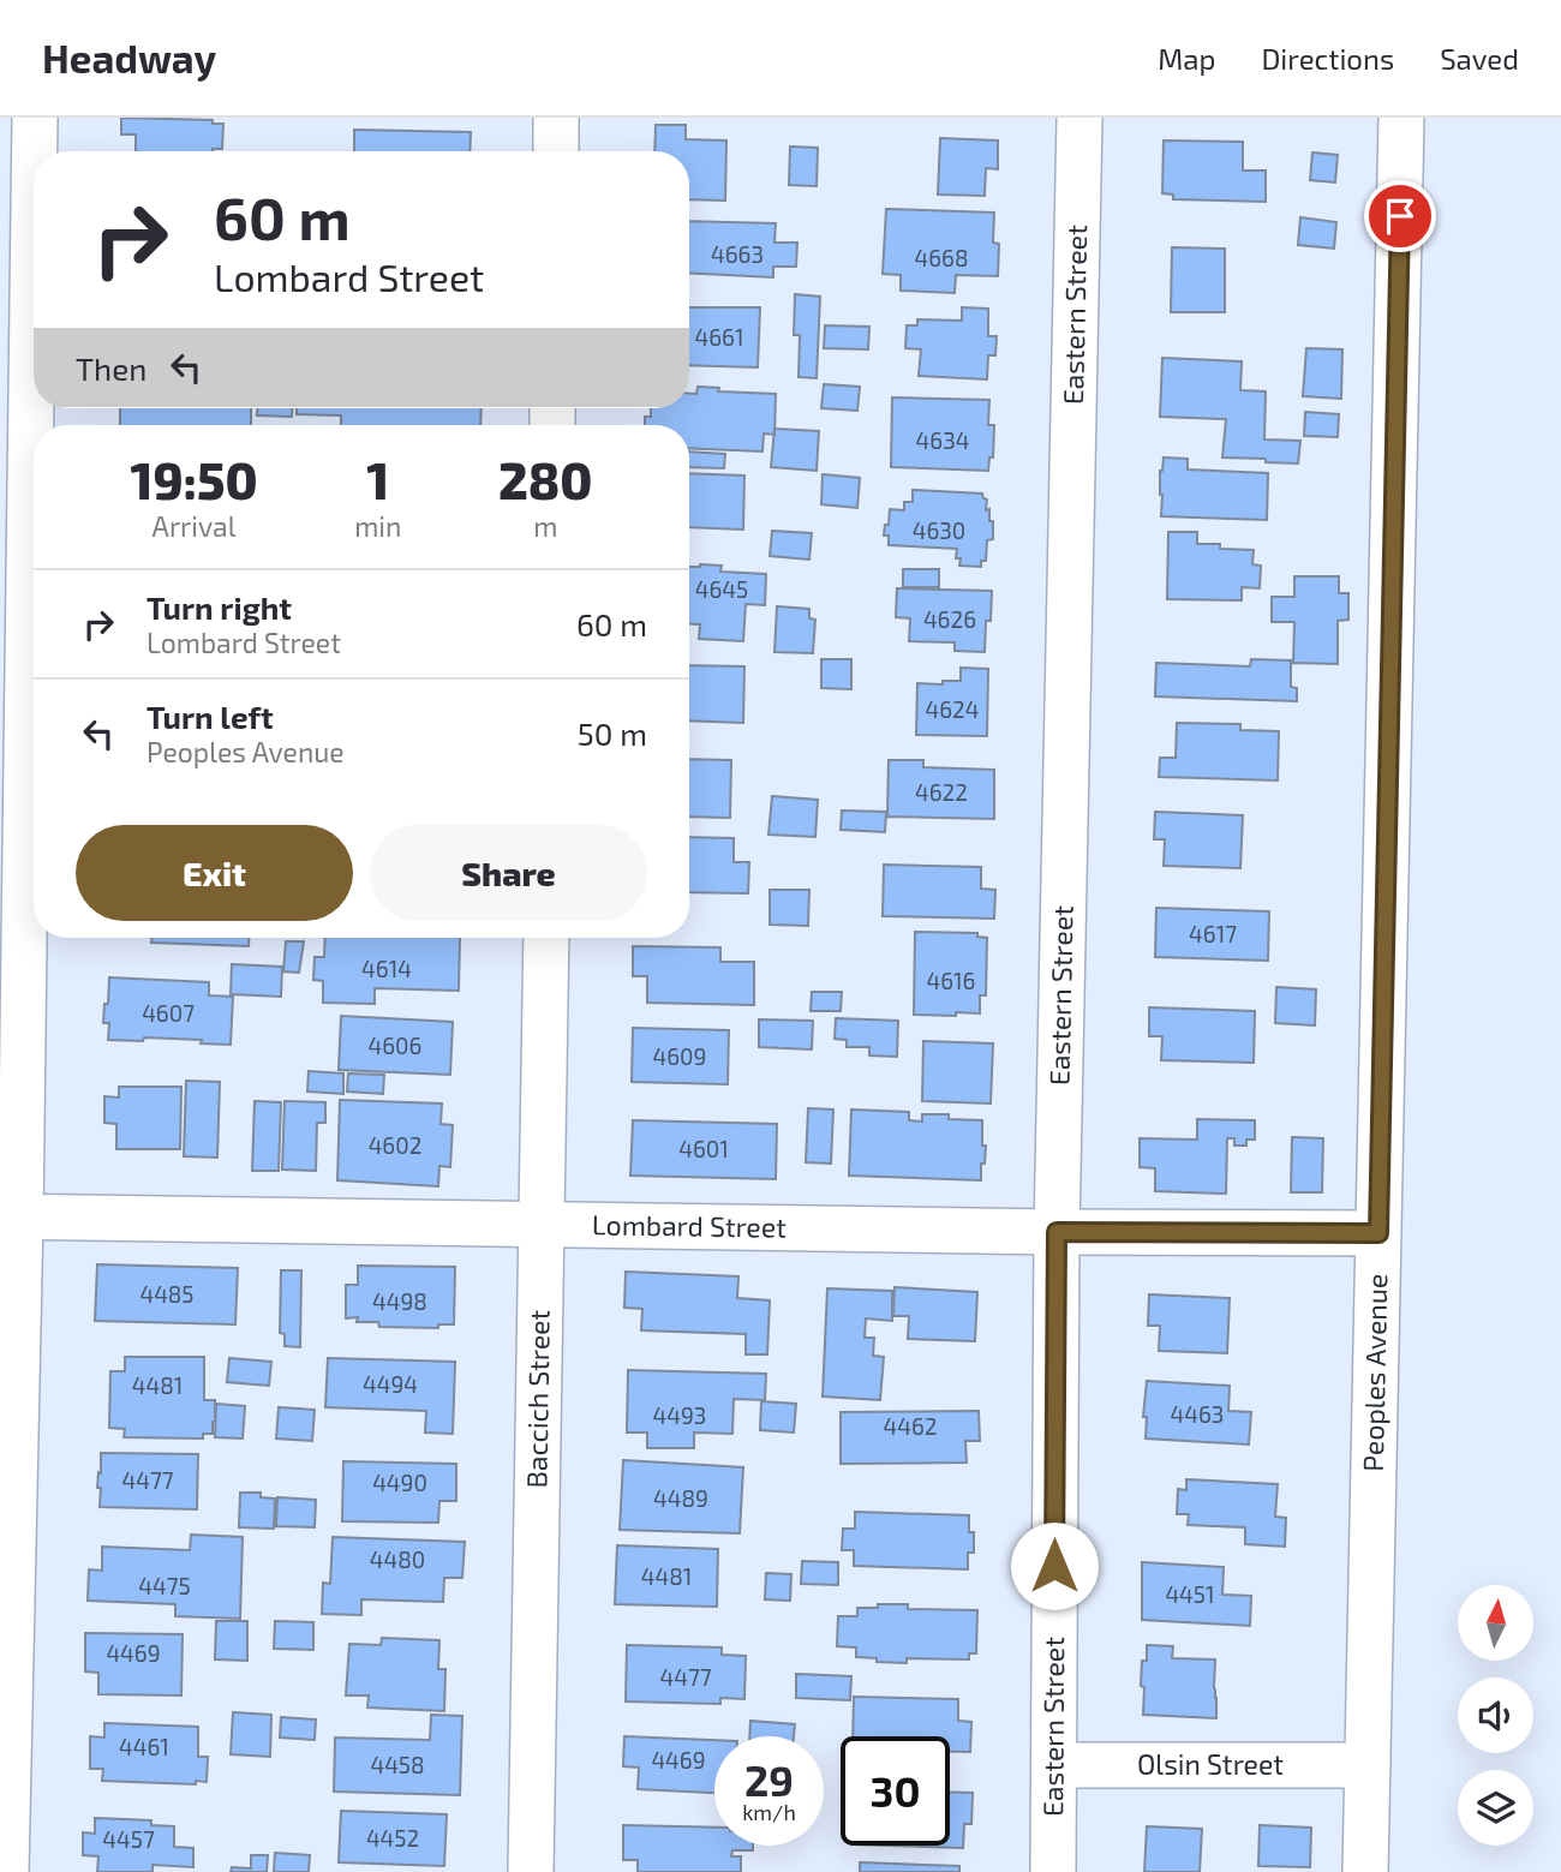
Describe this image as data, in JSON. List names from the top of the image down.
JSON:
{
  "streets": {
    "street": [
      "Eastern Street",
      "Lombard Street",
      "Peoples Avenue",
      "Baccich Street",
      "Olsin Street"
    ]
  },
  "crossings": [
    ["Eastern Street", "Lombard Street"],
    ["Eastern Street", "Olsin Street"],
    ["Lombard Street", "Peoples Avenue"],
    ["Lombard Street", "Baccich Street"],
    ["Peoples Avenue", "Olsin Street"]
  ],
  "house_numbers": [
    "4663",
    "4668",
    "4661",
    "4634",
    "4630",
    "4645",
    "4626",
    "4624",
    "4622",
    "4617",
    "4614",
    "4616",
    "4607",
    "4606",
    "4609",
    "4602",
    "4601",
    "4485",
    "4498",
    "4494",
    "4481",
    "4463",
    "4493",
    "4462",
    "4477",
    "4490",
    "4489",
    "4480",
    "4481",
    "4475",
    "4451",
    "4469",
    "4477",
    "4461",
    "4469",
    "4458",
    "4452",
    "4457"
  ],
  "north": "top",
  "page": {
    "header": "Headway",
    "nav": ["Map", "Directions", "Saved"],
    "turn": ["60 m", "Lombard Street"],
    "then": "Then",
    "eta": [
      "19:50",
      "Arrival",
      "1",
      "min",
      "280",
      "m"
    ],
    "list": [
      {
        "name": "Turn right",
        "note": "Lombard Street",
        "value": "60 m"
      },
      {
        "name": "Turn left",
        "note": "Peoples Avenue",
        "value": "50 m"
      }
    ],
    "buttons": ["Exit", "Share"],
    "speed": "29 km/h",
    "limit": "30"
  }
}
